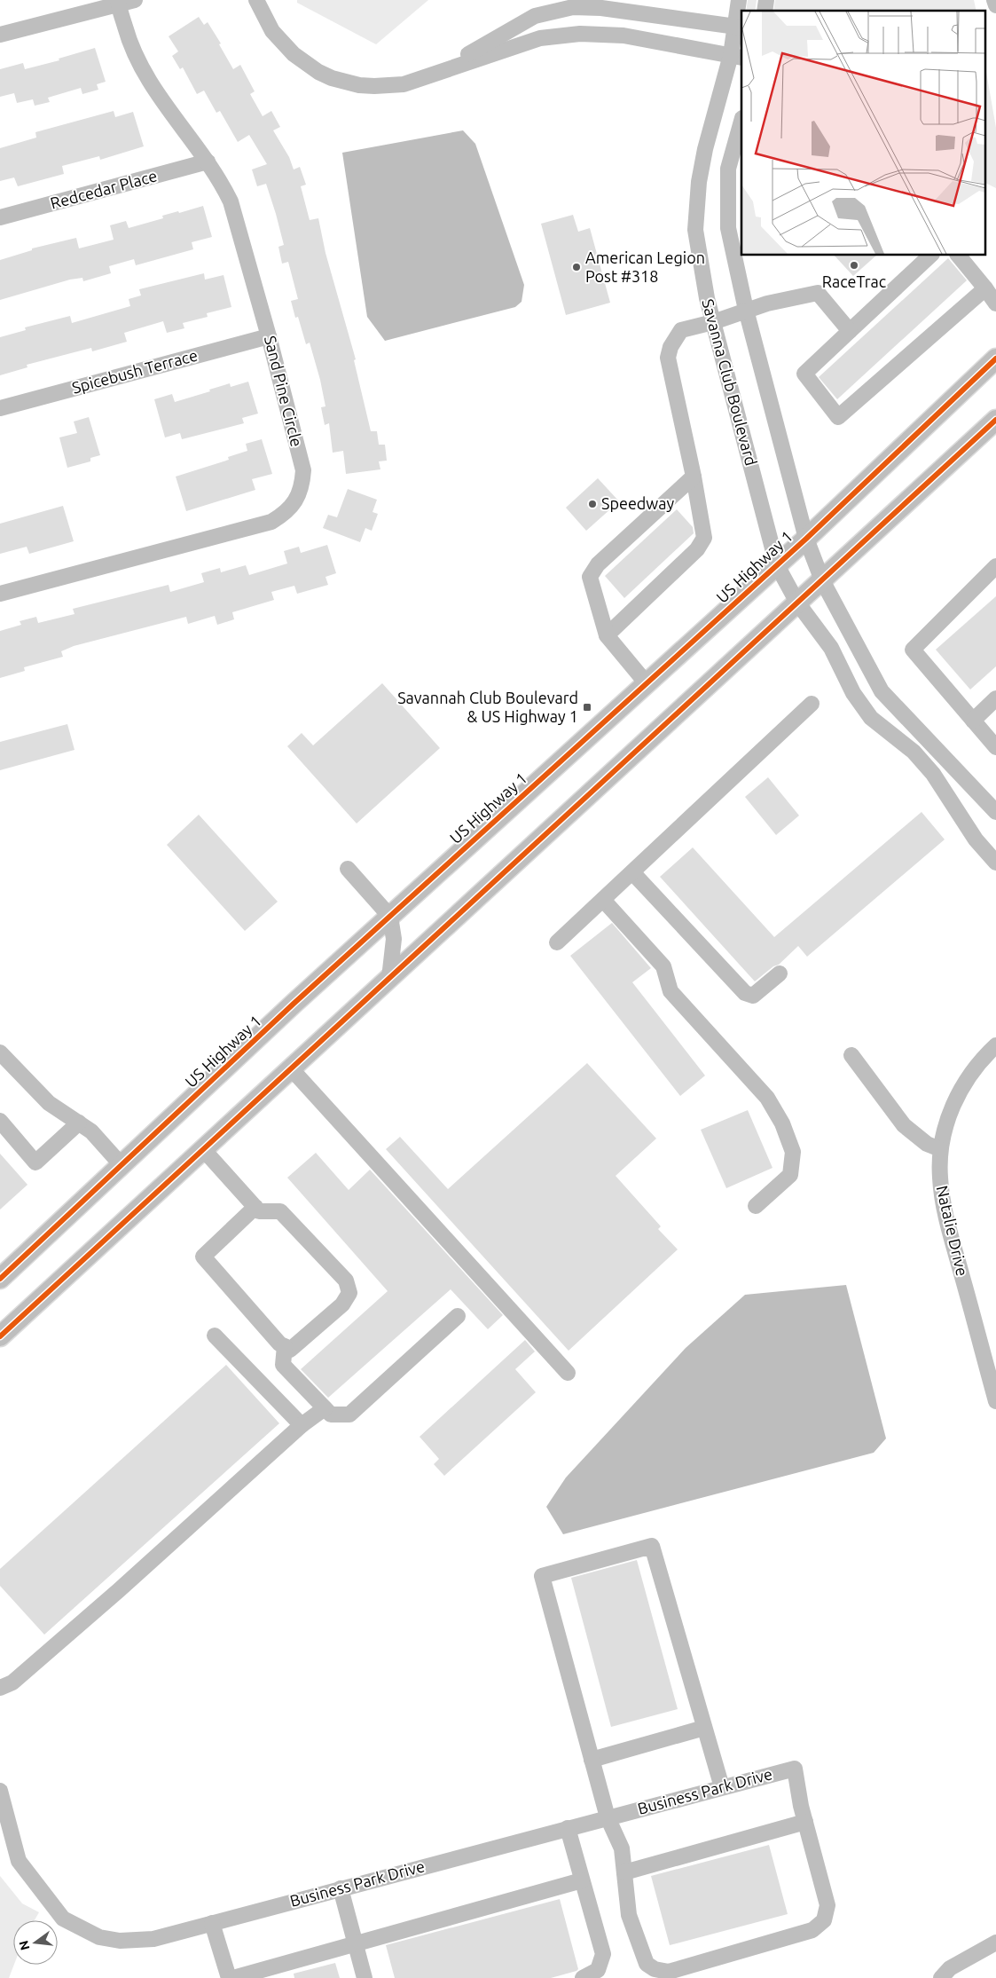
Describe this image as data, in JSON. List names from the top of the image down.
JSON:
{
  "streets": {
    "main road": ["US Highway 1"],
    "street": [
      "Redcedar Place",
      "Spicebush Terrace",
      "Savanna Club Boulevard",
      "Sand Pine Circle",
      "Natalie Drive",
      "Business Park Drive"
    ]
  },
  "crossings": [
    ["Redcedar Place", "Sand Pine Circle"],
    ["Spicebush Terrace", "Sand Pine Circle"],
    ["Savanna Club Boulevard", "US Highway 1"]
  ],
  "places": {
    "other": ["RaceTrac", "American Legion Post #318", "Speedway"],
    "transit": ["Savannah Club Boulevard & US Highway 1"]
  },
  "north": "left"
}
